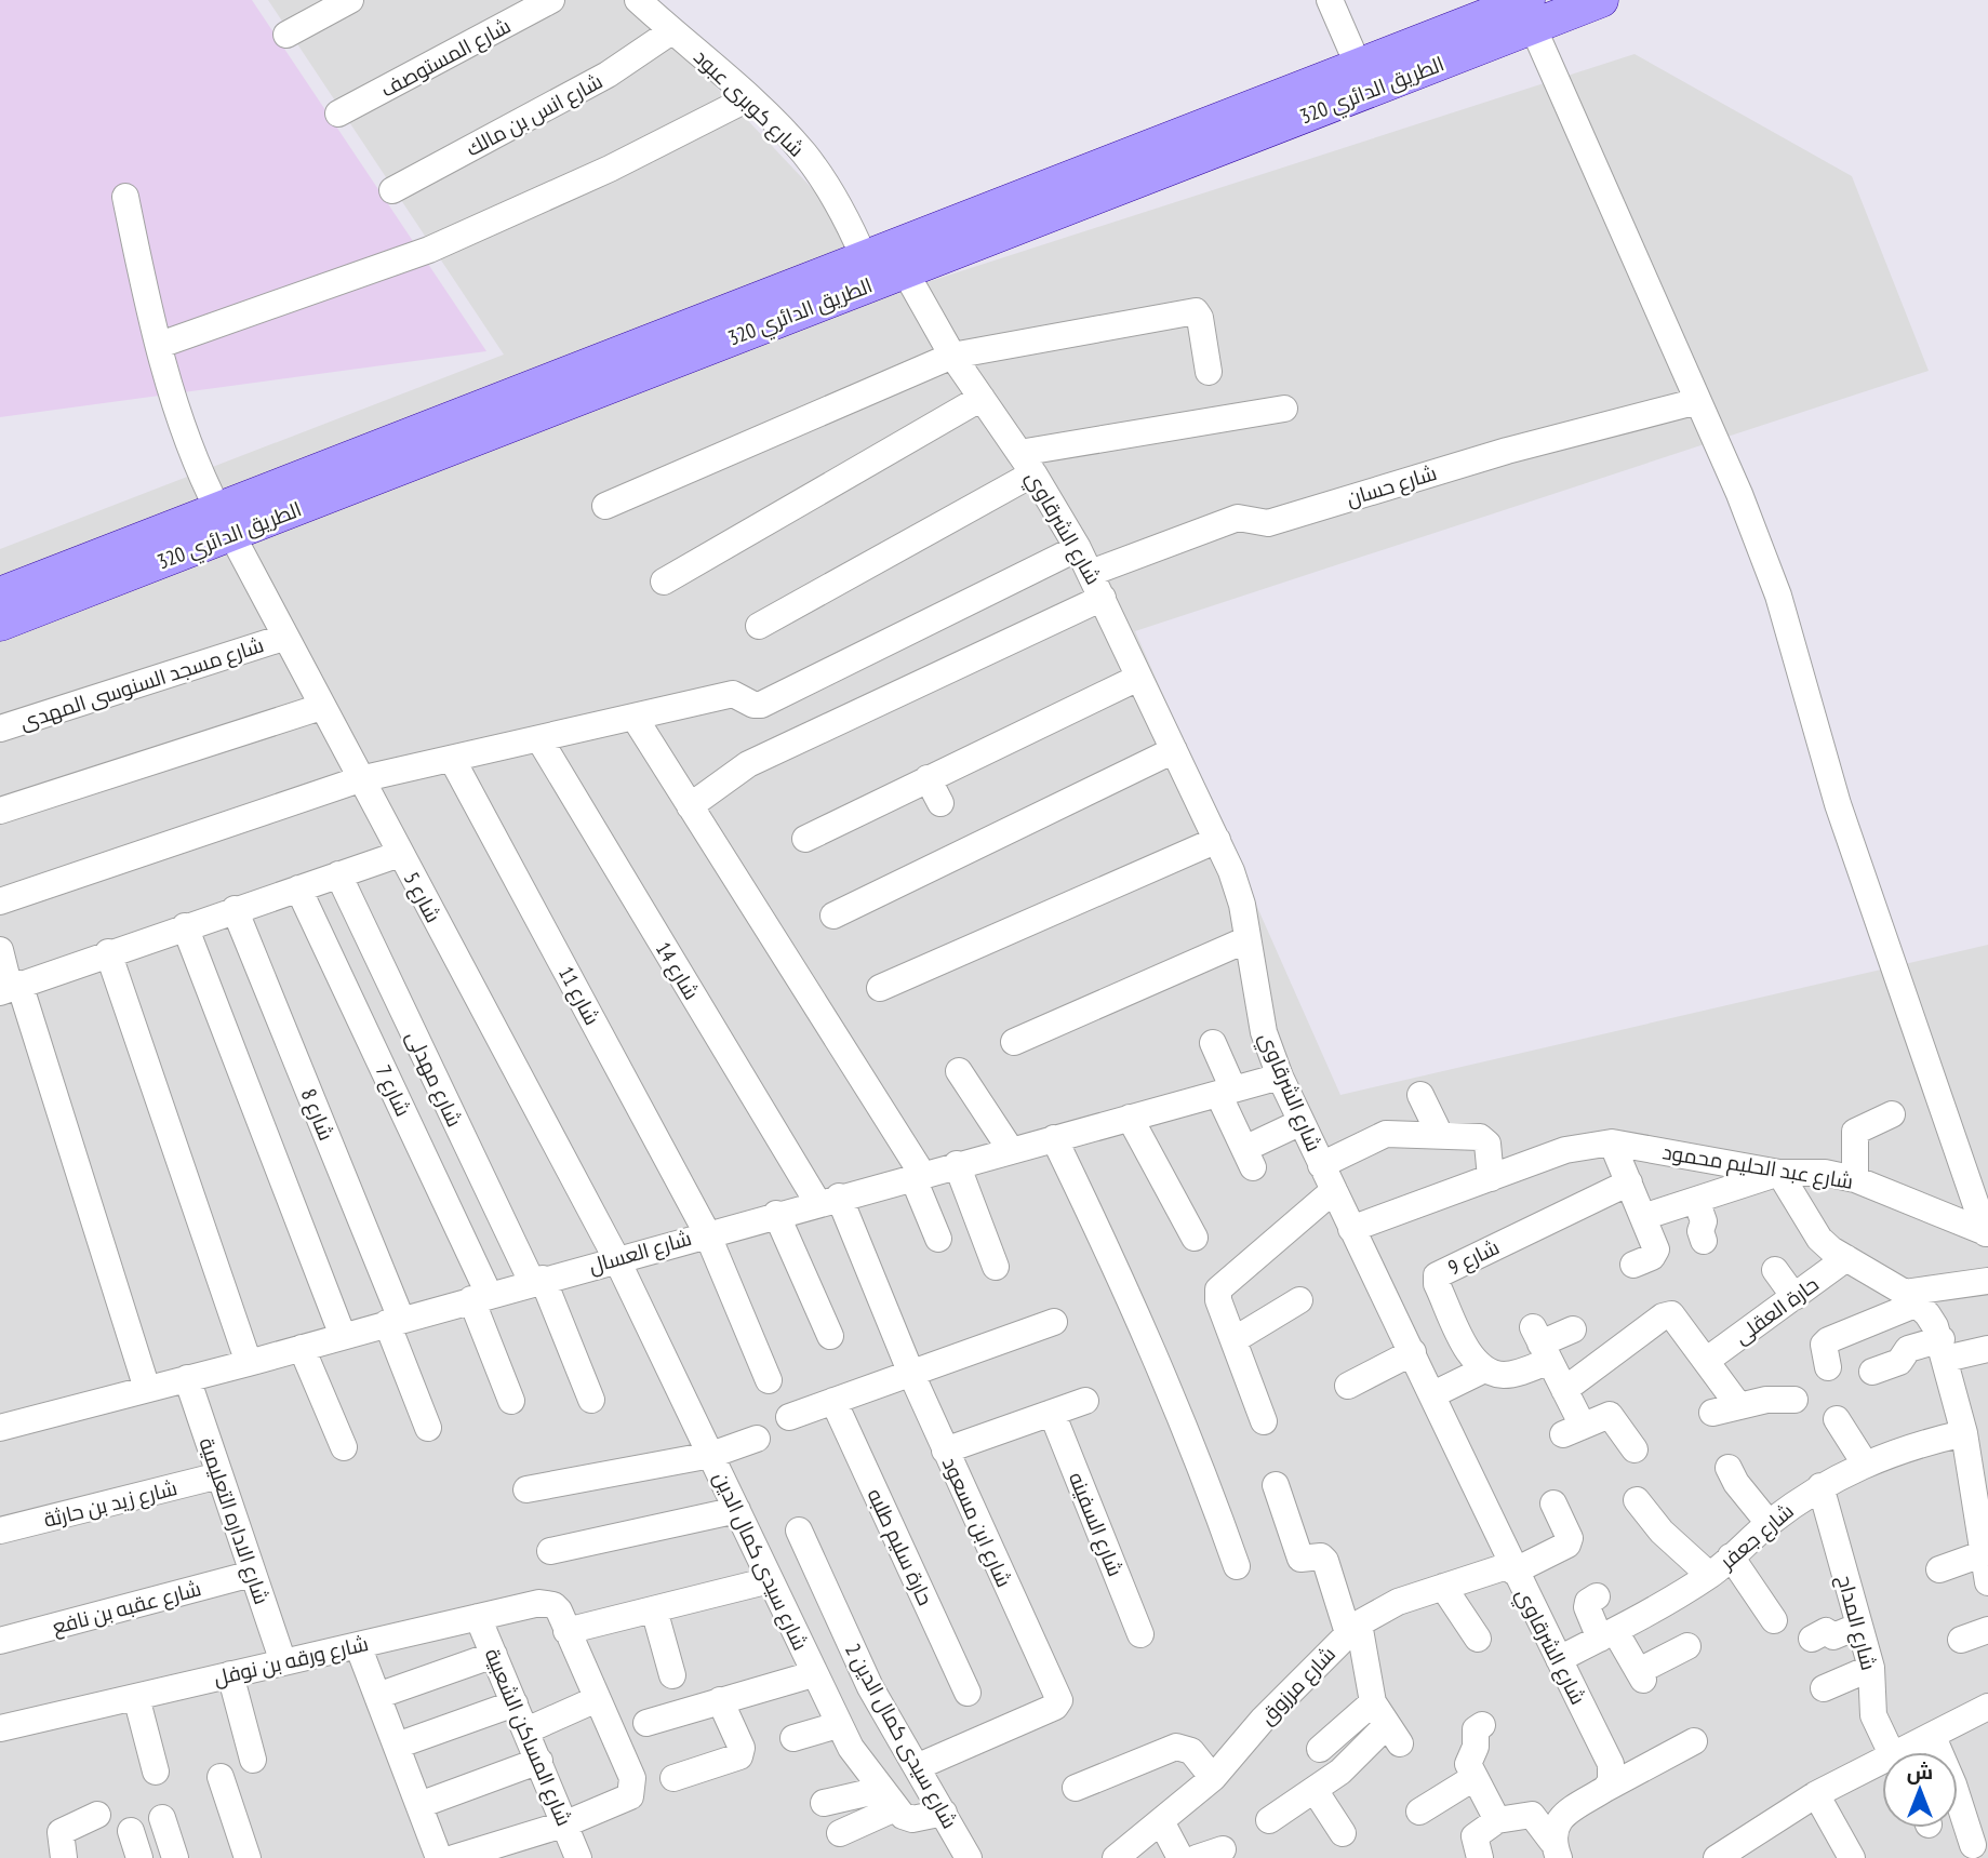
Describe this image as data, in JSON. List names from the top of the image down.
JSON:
{
  "streets": {
    "main road": ["الطريق الدائري 320"],
    "street": [
      "شارع المستوصف",
      "شارع كوبرى عبود",
      "شارع انس بن مالك",
      "شارع حسان",
      "شارع الشرقاوي",
      "شارع مسجد السنوسى المهدى",
      "شارع 5",
      "شارع 14",
      "شارع 11",
      "شارع مهدلى",
      "شارع 7",
      "شارع 8",
      "شارع عبد الحليم محمود",
      "شارع العسال",
      "شارع 9",
      "حارة العقلى",
      "شارع زيد بن حارثة",
      "شارع الاداره التعليمية",
      "شارع ابن مسعود",
      "شارع السفينه",
      "شارع جعفر",
      "حارة سليم طلبه",
      "شارع سيدى كمال الدين",
      "شارع عقبه بن نافع",
      "شارع المداح",
      "شارع ورقه بن نوفل",
      "شارع مرزوق",
      "شارع سيدى كمال الدين 2",
      "شارع المساكن الشعبية"
    ]
  },
  "crossings": [
    ["الطريق الدائري 320", "شارع كوبرى عبود"],
    ["الطريق الدائري 320", "شارع الشرقاوي"],
    ["الطريق الدائري 320", "شارع 5"],
    ["شارع كوبرى عبود", "شارع انس بن مالك"],
    ["شارع حسان", "شارع الشرقاوي"],
    ["شارع الشرقاوي", "شارع عبد الحليم محمود"],
    ["شارع الشرقاوي", "شارع العسال"],
    ["شارع الشرقاوي", "شارع جعفر"],
    ["شارع الشرقاوي", "شارع مرزوق"],
    ["شارع مسجد السنوسى المهدى", "شارع 5"],
    ["شارع 5", "شارع العسال"],
    ["شارع 5", "شارع سيدى كمال الدين"],
    ["شارع 14", "شارع العسال"],
    ["شارع 14", "شارع ابن مسعود"],
    ["شارع 11", "شارع العسال"],
    ["شارع مهدلى", "شارع العسال"],
    ["شارع 7", "شارع العسال"],
    ["شارع 8", "شارع العسال"],
    ["شارع العسال", "شارع الاداره التعليمية"],
    ["شارع العسال", "شارع ابن مسعود"],
    ["شارع العسال", "شارع سيدى كمال الدين"],
    ["شارع زيد بن حارثة", "شارع الاداره التعليمية"],
    ["شارع الاداره التعليمية", "شارع عقبه بن نافع"],
    ["شارع الاداره التعليمية", "شارع ورقه بن نوفل"],
    ["شارع ابن مسعود", "شارع سيدى كمال الدين 2"],
    ["شارع جعفر", "شارع المداح"],
    ["شارع ورقه بن نوفل", "شارع المساكن الشعبية"]
  ],
  "north": "top"
}
